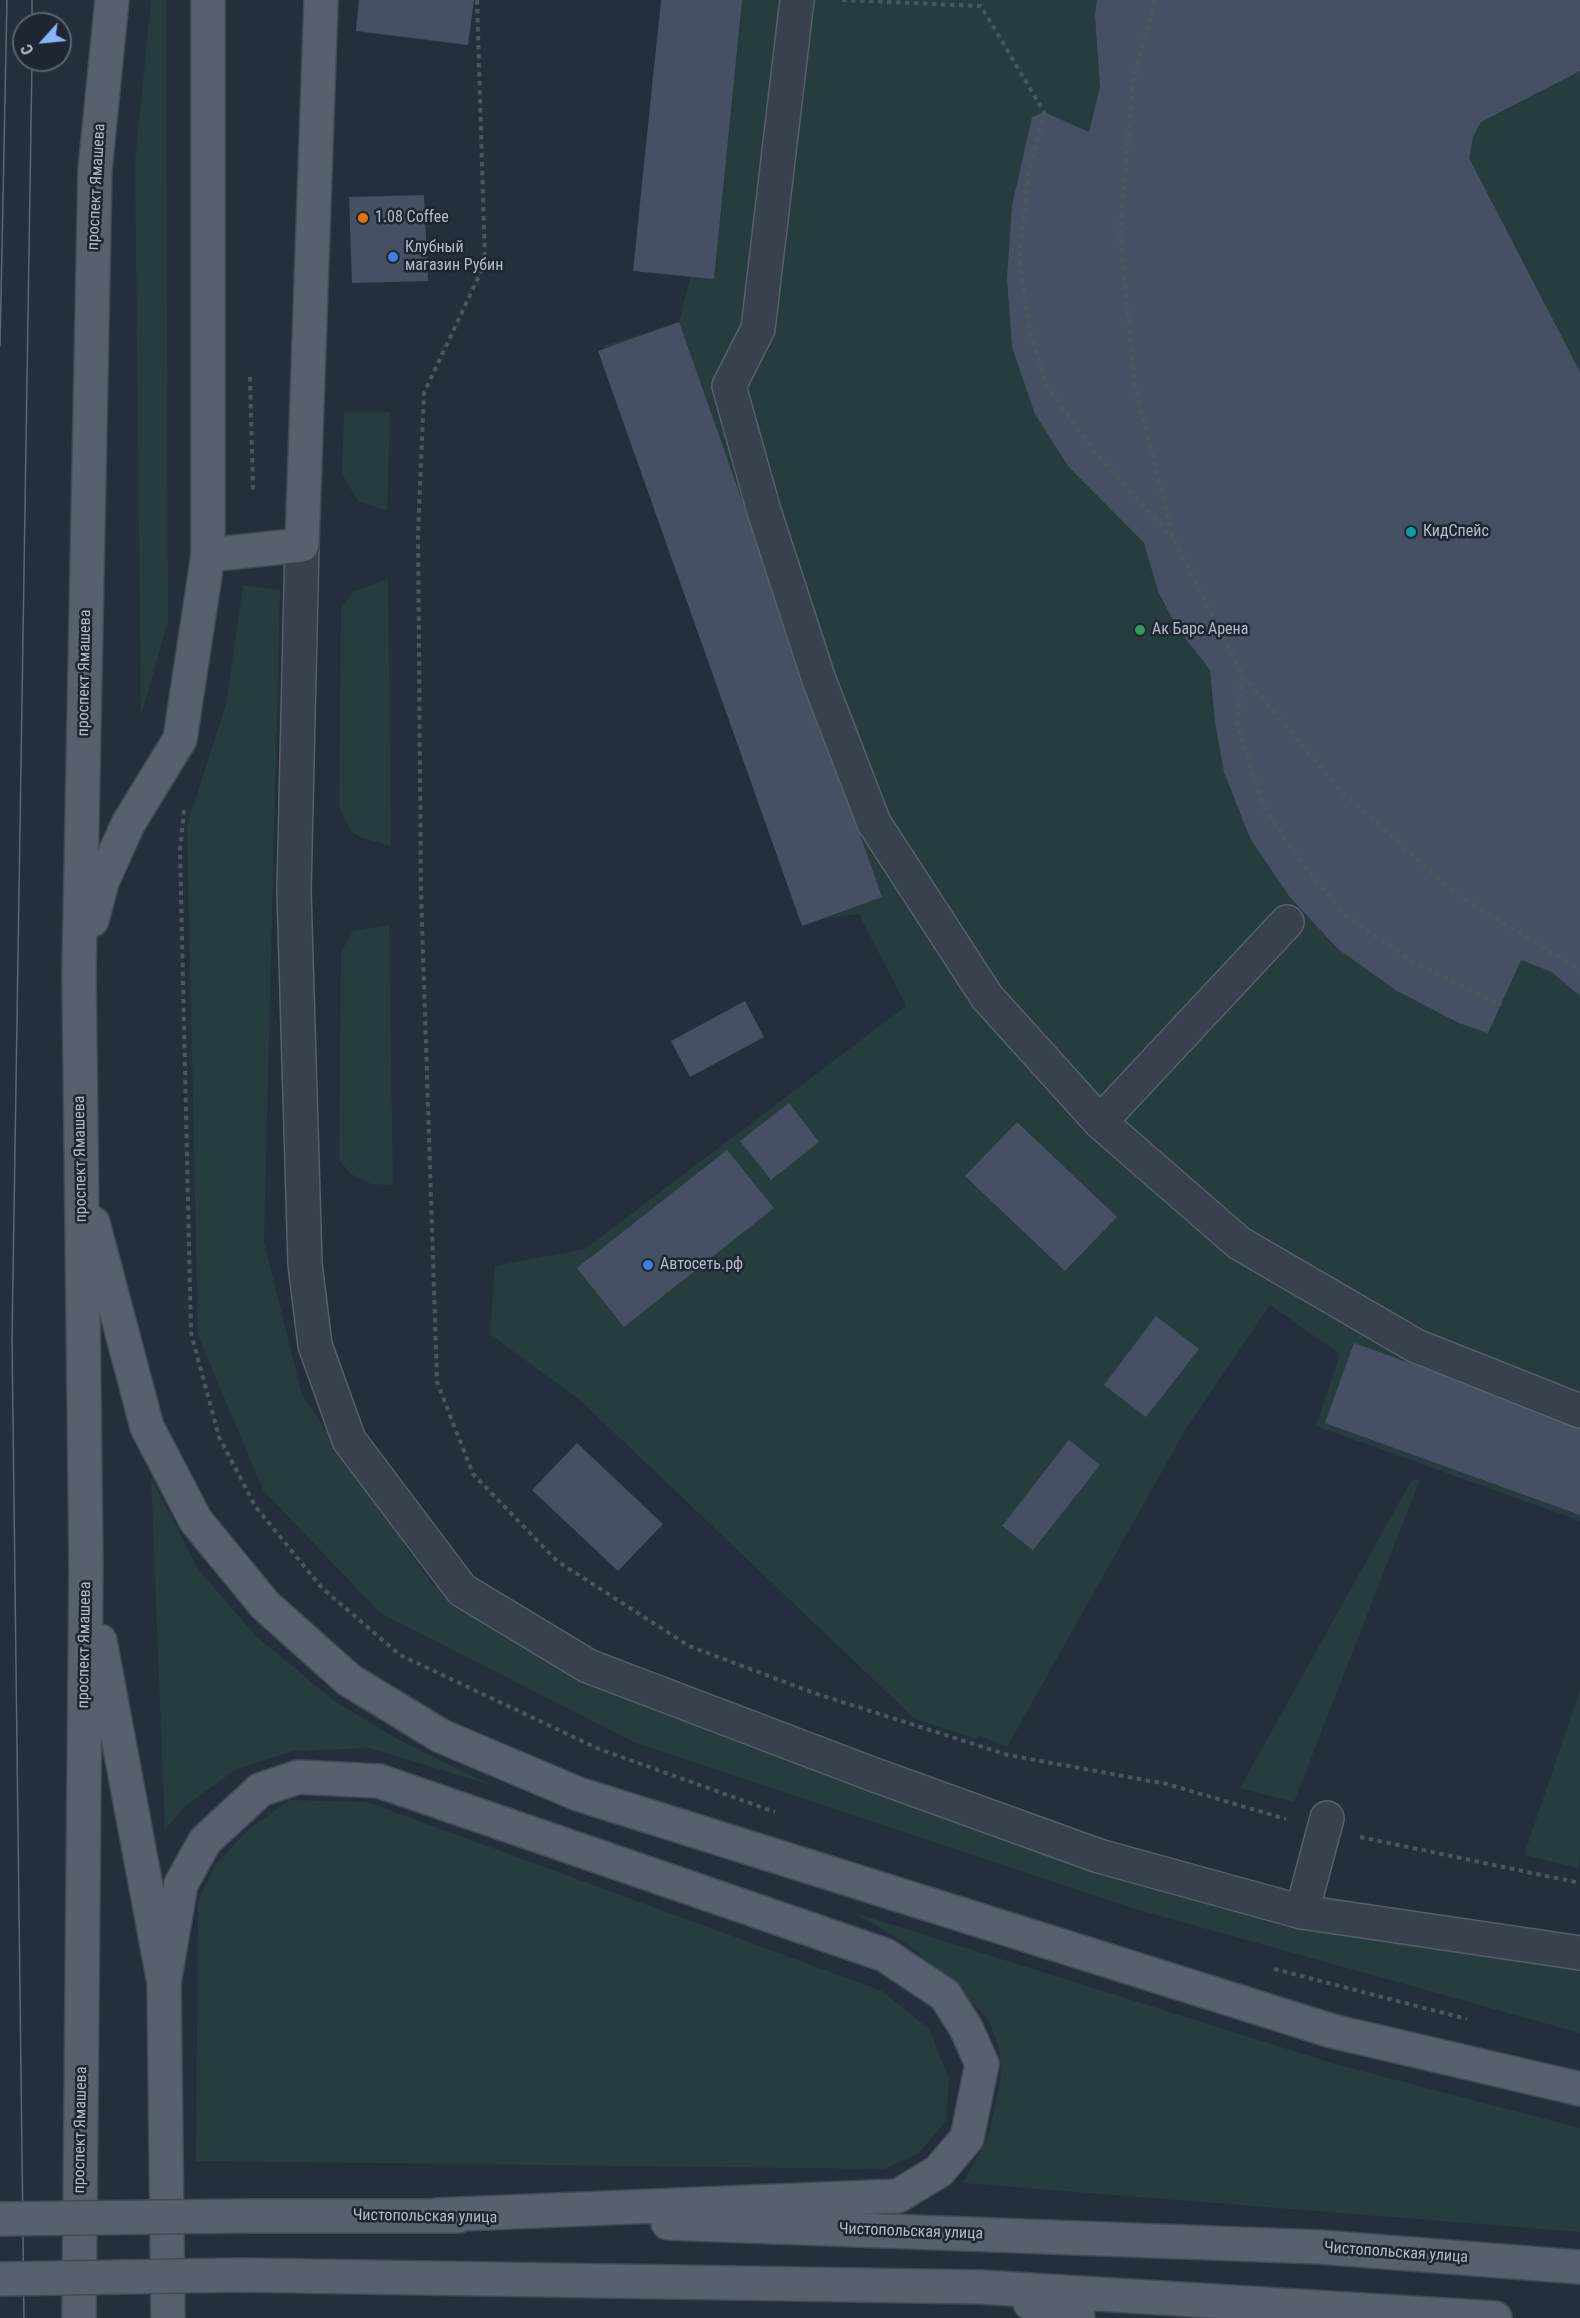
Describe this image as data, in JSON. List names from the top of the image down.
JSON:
{
  "streets": {
    "main road": ["проспект Ямашева", "Чистопольская улица"]
  },
  "places": [
    "1.08 Coffee",
    "Клубный магазин Рубин",
    "КидСпейс",
    "Ак Барс Арена",
    "Автосеть.рф"
  ],
  "north": "bottom left"
}
